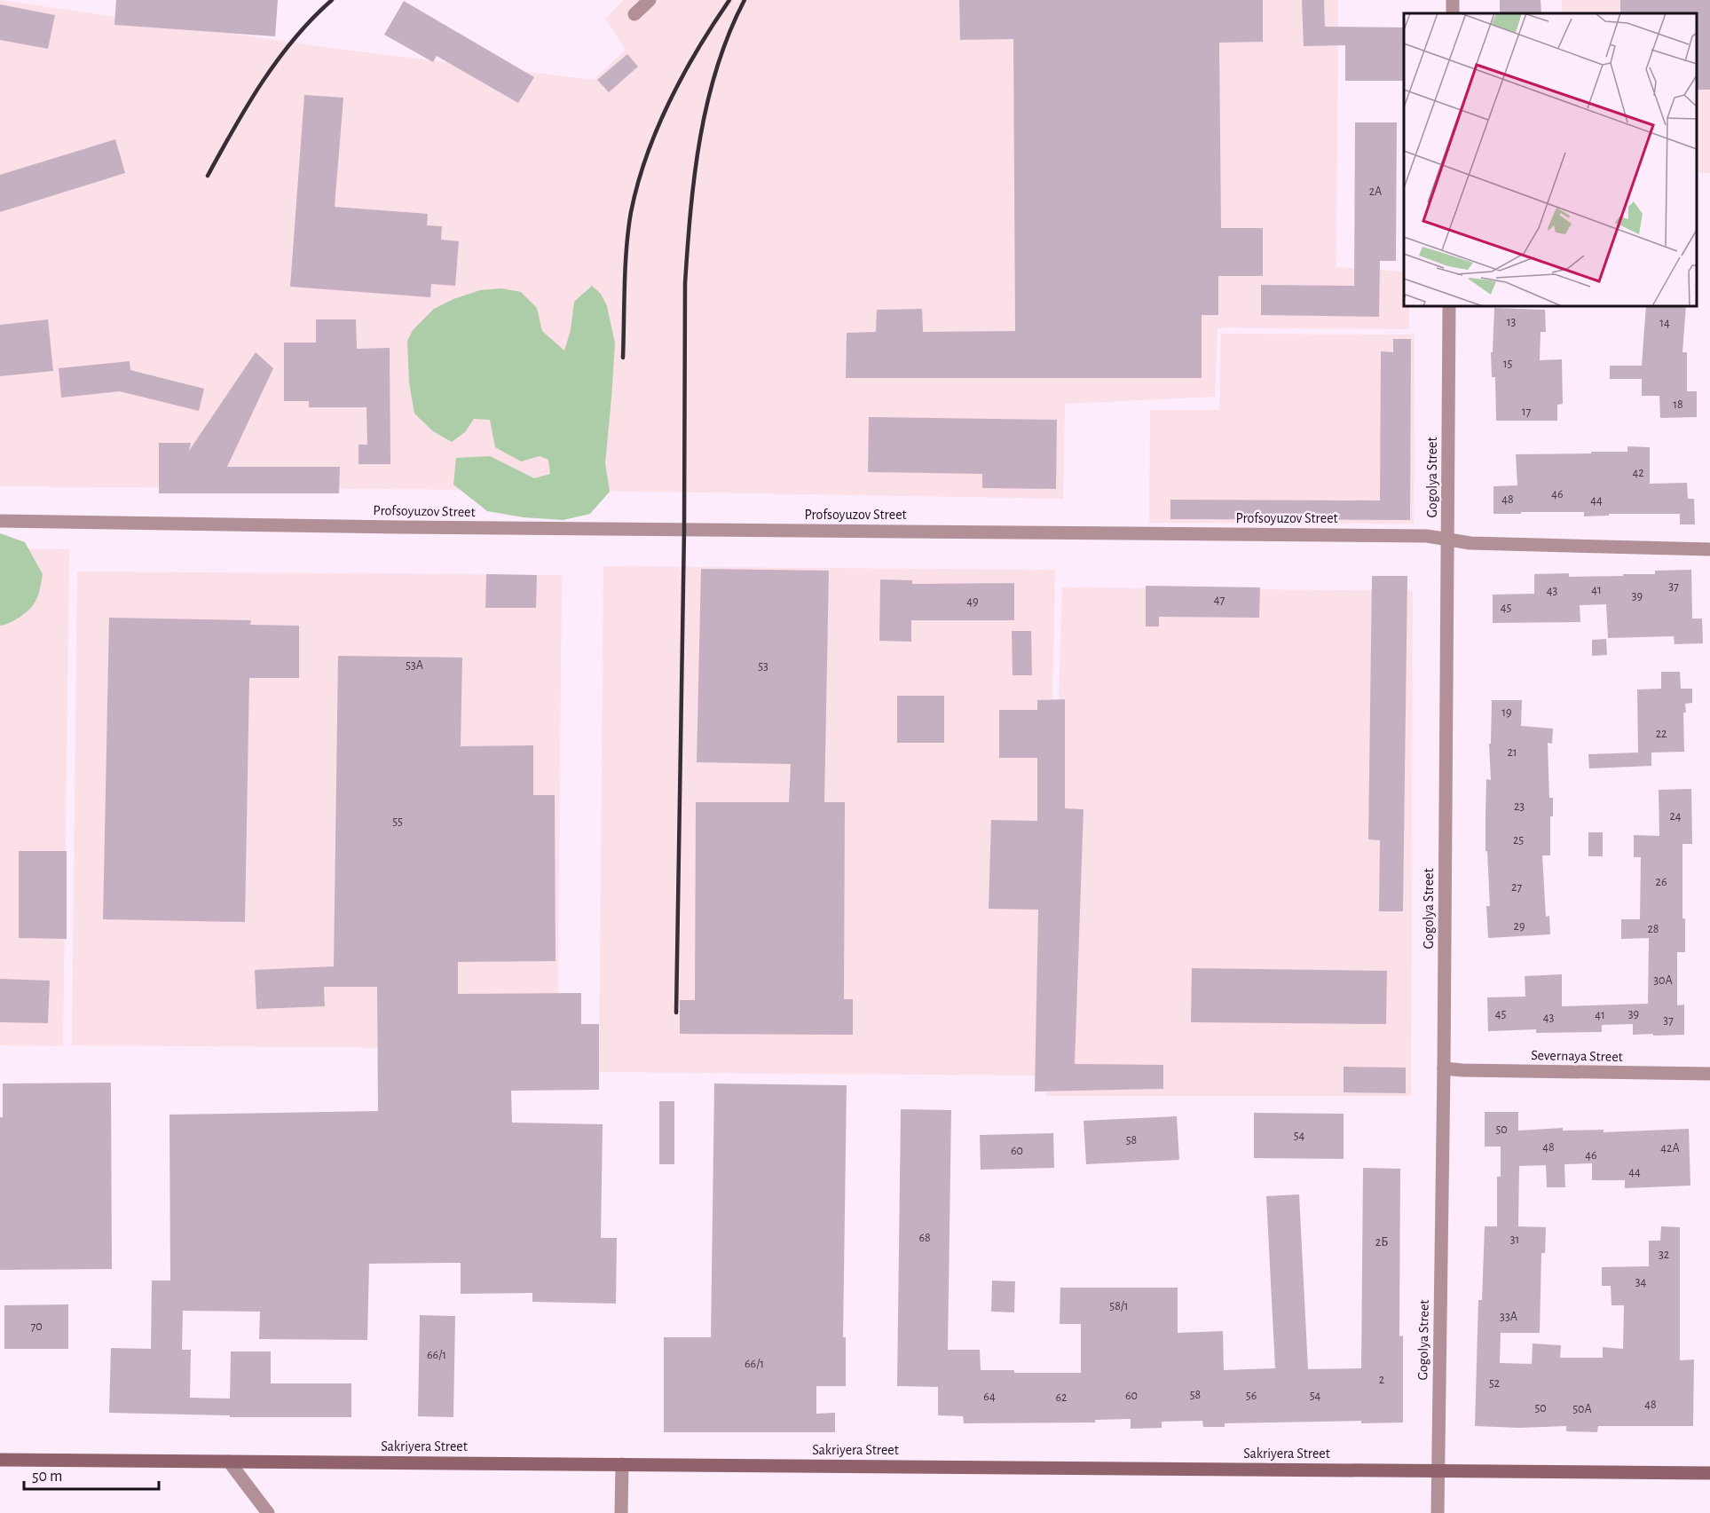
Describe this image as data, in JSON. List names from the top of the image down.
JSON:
{
  "streets": {
    "street": [
      "Gogolya Street",
      "Profsoyuzov Street",
      "Severnaya Street",
      "Sakriyera Street"
    ]
  },
  "crossings": [
    ["Gogolya Street", "Profsoyuzov Street"],
    ["Gogolya Street", "Severnaya Street"],
    ["Gogolya Street", "Sakriyera Street"]
  ],
  "house_numbers": [
    "2А",
    "13",
    "14",
    "15",
    "18",
    "17",
    "42",
    "46",
    "48",
    "44",
    "37",
    "41",
    "43",
    "39",
    "47",
    "49",
    "45",
    "53А",
    "53",
    "19",
    "22",
    "21",
    "23",
    "24",
    "55",
    "25",
    "26",
    "27",
    "29",
    "28",
    "30А",
    "45",
    "39",
    "41",
    "43",
    "37",
    "50",
    "54",
    "58",
    "48",
    "42А",
    "60",
    "46",
    "44",
    "68",
    "31",
    "2Б",
    "32",
    "34",
    "58/1",
    "33А",
    "70",
    "66/1",
    "66/1",
    "2",
    "52",
    "58",
    "60",
    "56",
    "54",
    "64",
    "62",
    "48",
    "50",
    "50А"
  ],
  "scale_bar": "50 m"
}
